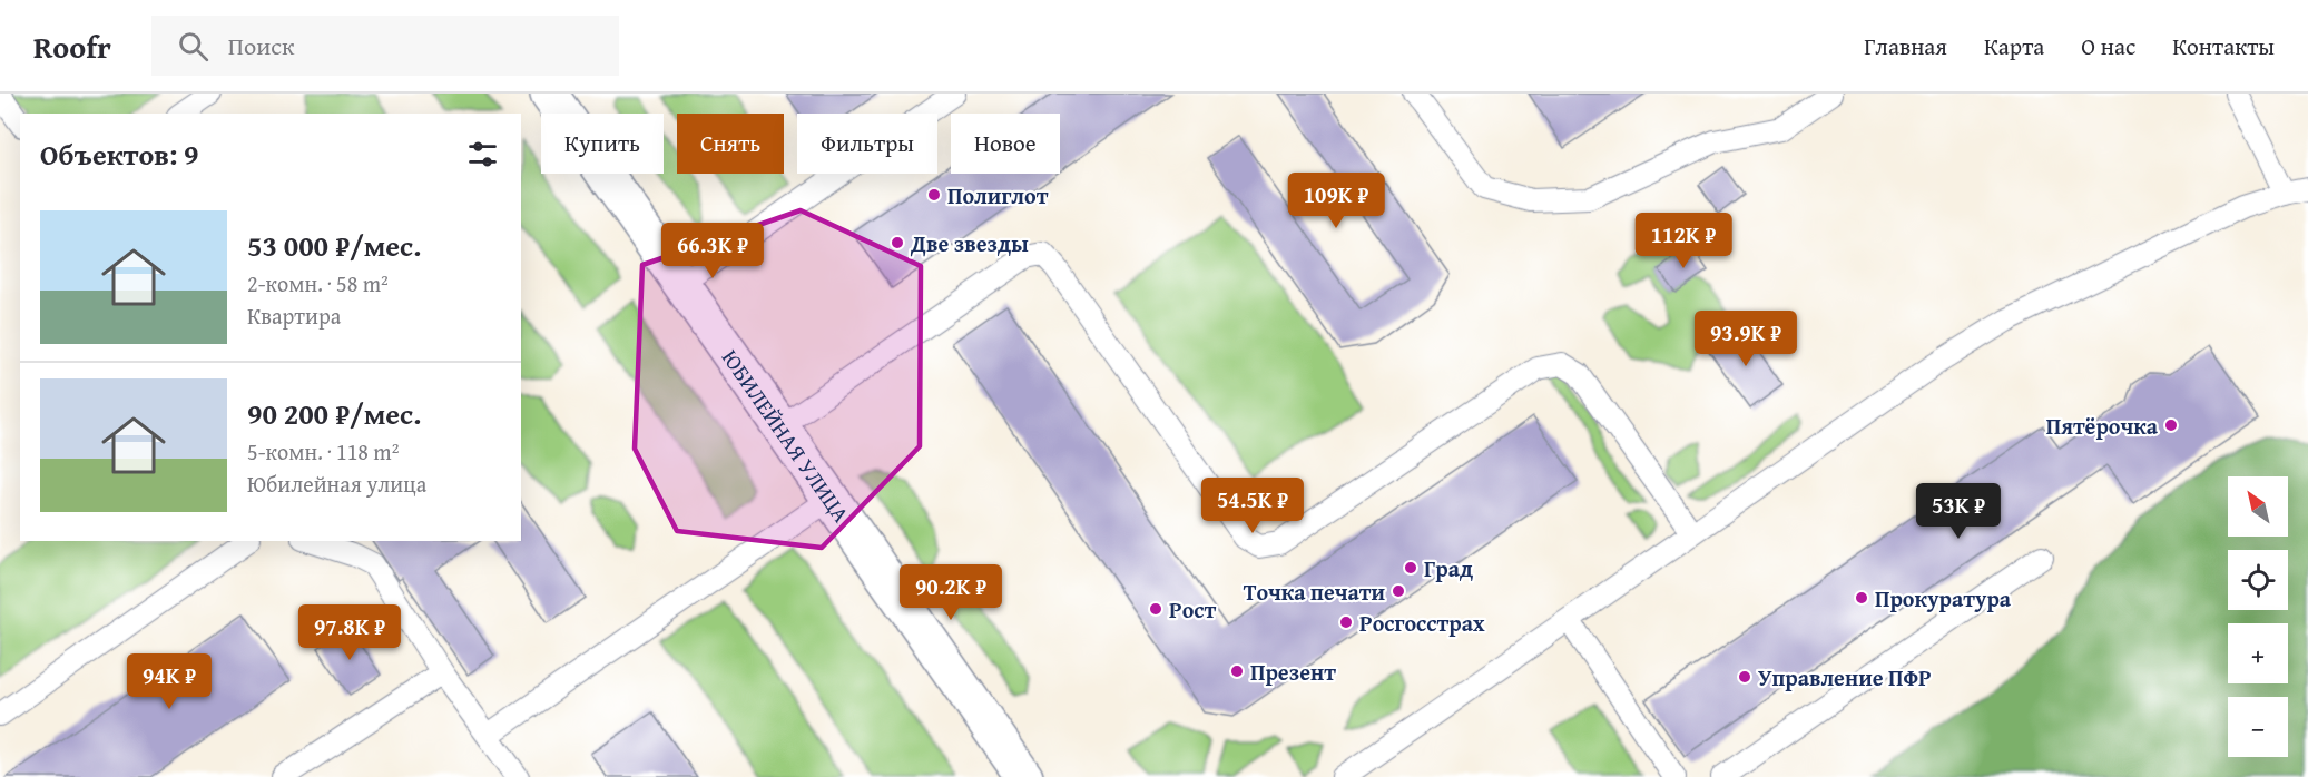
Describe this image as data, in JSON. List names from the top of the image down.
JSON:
{
  "streets": {
    "main road": ["ЮБИЛЕЙНАЯ УЛИЦА"]
  },
  "places": [
    "Полиглот",
    "Две звезды",
    "Пятёрочка",
    "Град",
    "Точка печати",
    "Прокуратура",
    "Рост",
    "Росгосстрах",
    "Презент",
    "Управление ПФР"
  ],
  "north": "top left",
  "page": {
    "header": "Roofr",
    "search": "Поиск",
    "nav": [
      "Главная",
      "Карта",
      "О нас",
      "Контакты"
    ],
    "chip": [
      "Купить",
      "Снять",
      "Фильтры",
      "Новое"
    ],
    "heading": "Объектов: 9",
    "price": [
      "109K ₽",
      "112K ₽",
      "66.3K ₽",
      "93.9K ₽",
      "54.5K ₽",
      "53K ₽",
      "90.2K ₽",
      "97.8K ₽",
      "94K ₽"
    ],
    "list": [
      {
        "name": "53 000 ₽/мес.",
        "note": "2-комн. · 58 m² · Квартира"
      },
      {
        "name": "90 200 ₽/мес.",
        "note": "5-комн. · 118 m² · Юбилейная улица"
      }
    ],
    "map_buttons": ["+", "−"]
  }
}
